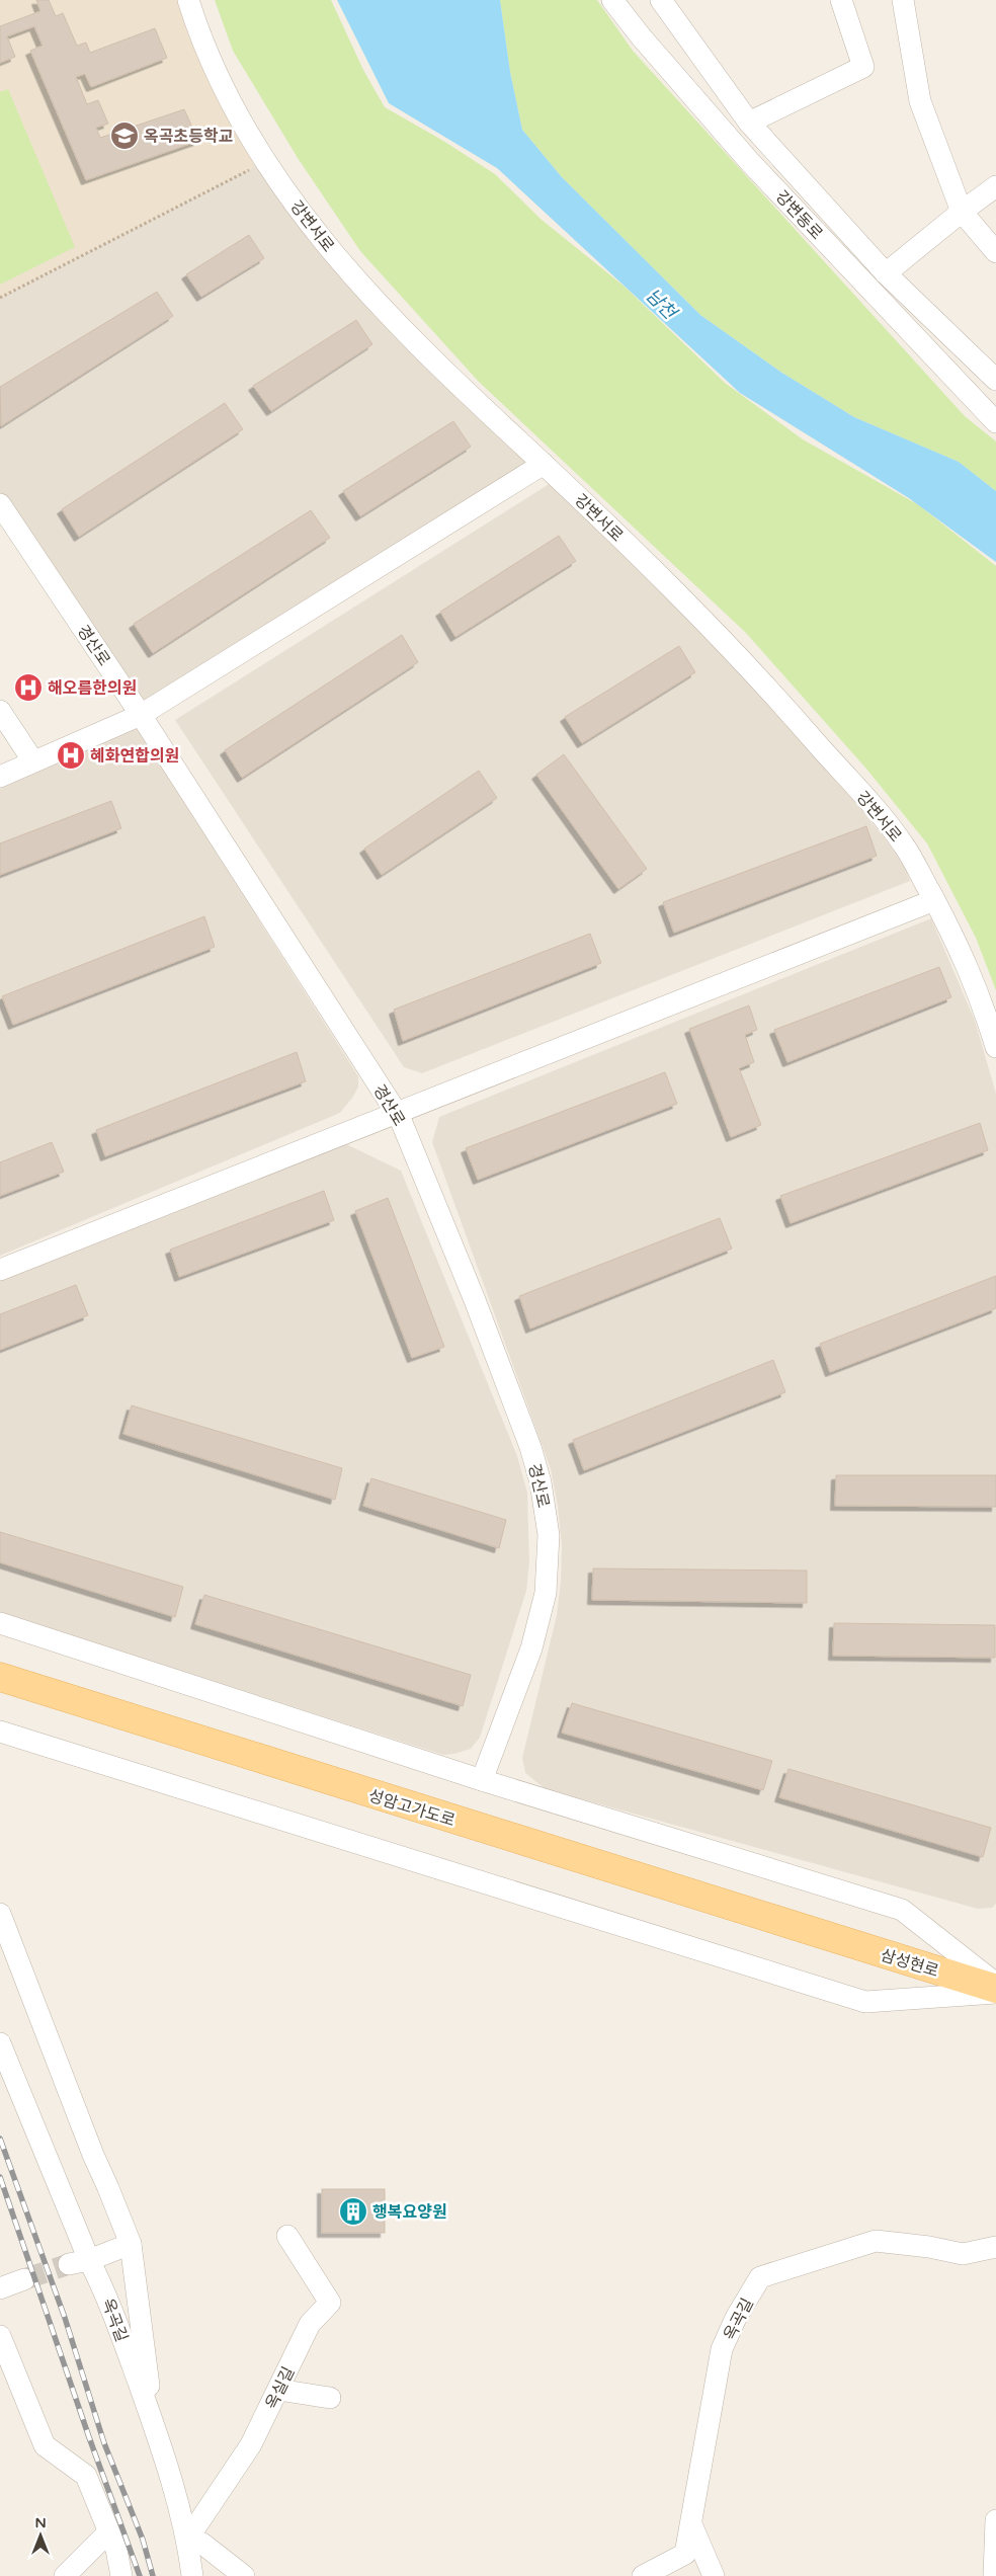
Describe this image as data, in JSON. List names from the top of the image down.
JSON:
{
  "streets": {
    "main road": ["성암고가도로", "삼성현로"],
    "street": [
      "강변동로",
      "강변서로",
      "경산로",
      "옥곡길",
      "옥실길"
    ]
  },
  "crossings": [
    ["성암고가도로", "삼성현로"],
    ["옥곡길", "옥실길"]
  ],
  "water": ["남천"],
  "places": {
    "school or university": ["옥곡초등학교"],
    "hospital": ["해오름한의원", "혜화연합의원"],
    "building": ["행복요양원"]
  },
  "north": "top"
}
